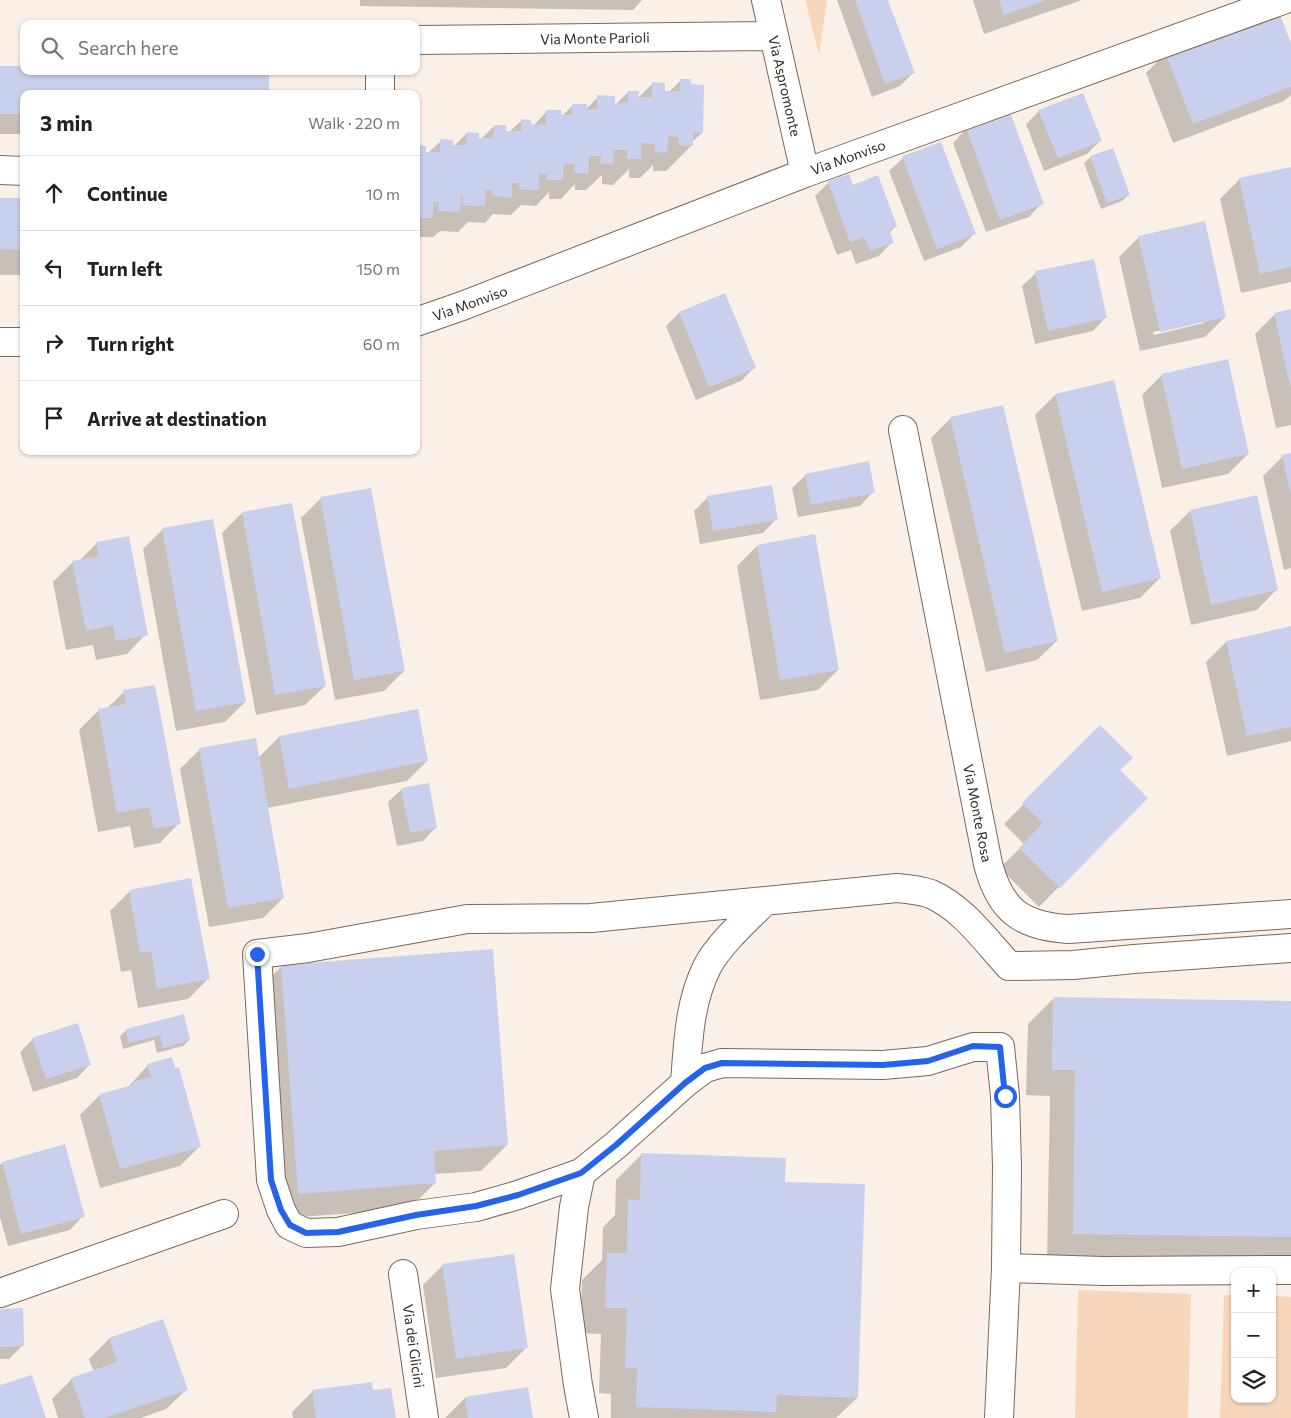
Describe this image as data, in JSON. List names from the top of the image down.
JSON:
{
  "streets": {
    "street": [
      "Via Monte Parioli",
      "Via Aspromonte",
      "Via Monviso",
      "Via Monte Rosa",
      "Via dei Glicini"
    ]
  },
  "crossings": [
    ["Via Monte Parioli", "Via Aspromonte"],
    ["Via Aspromonte", "Via Monviso"]
  ],
  "page": {
    "search": "Search here",
    "heading": ["3 min", "Walk · 220 m"],
    "list": [
      ["Continue", "10 m"],
      ["Turn left", "150 m"],
      ["Turn right", "60 m"],
      "Arrive at destination"
    ],
    "map_buttons": ["+", "−"]
  }
}
